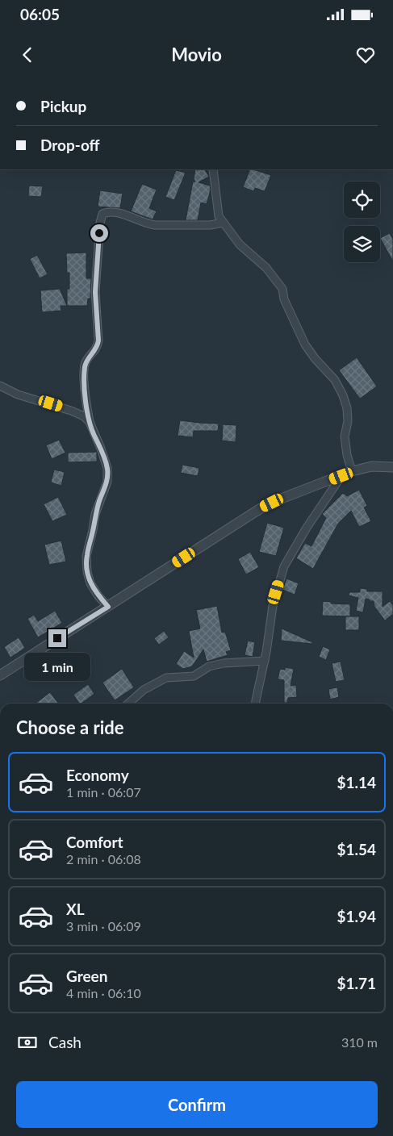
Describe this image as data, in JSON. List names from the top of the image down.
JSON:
{
  "page": {
    "status": "06:05",
    "header": "Movio",
    "banner": ["Pickup", "Drop-off"],
    "bubble": "1 min",
    "heading": "Choose a ride",
    "list": [
      {
        "name": "Economy",
        "note": "1 min · 06:07",
        "value": "$1.14"
      },
      {
        "name": "Comfort",
        "note": "2 min · 06:08",
        "value": "$1.54"
      },
      {
        "name": "XL",
        "note": "3 min · 06:09",
        "value": "$1.94"
      },
      {
        "name": "Green",
        "note": "4 min · 06:10",
        "value": "$1.71"
      }
    ],
    "pay": ["Cash", "310 m"],
    "buttons": "Confirm"
  }
}
